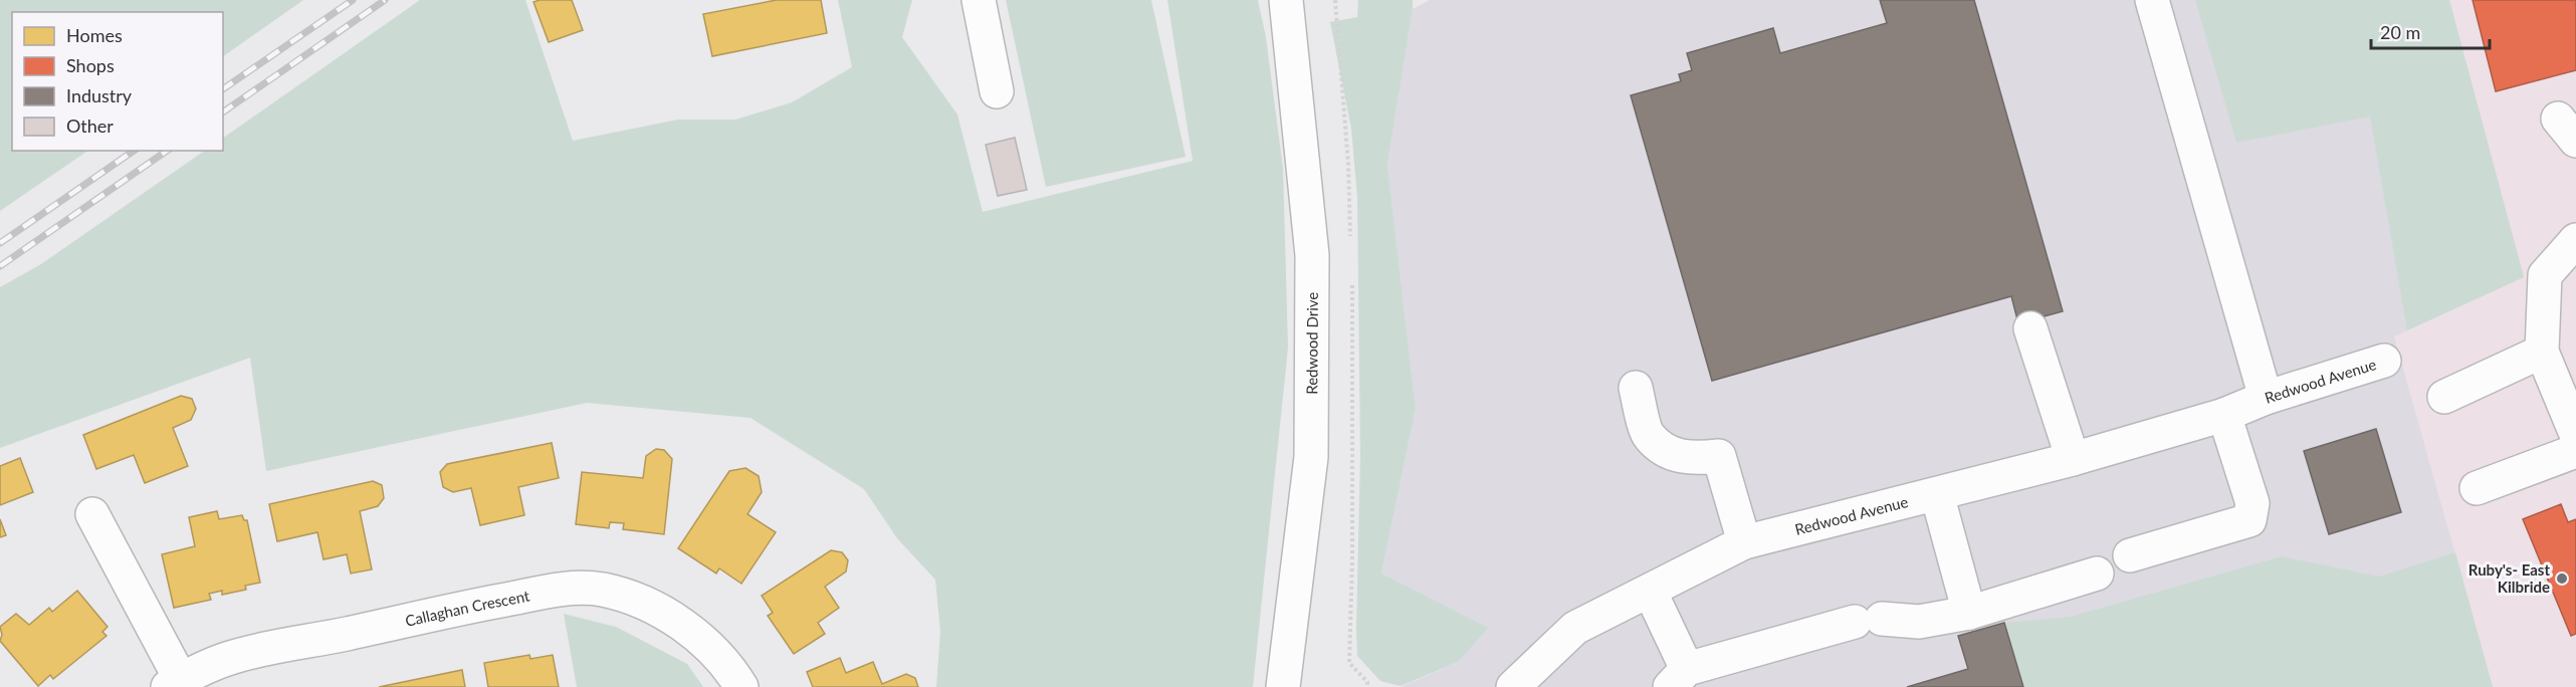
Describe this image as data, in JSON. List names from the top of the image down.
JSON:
{
  "streets": {
    "street": ["Redwood Drive", "Redwood Avenue", "Callaghan Crescent"]
  },
  "places": ["Ruby's- East Kilbride"],
  "legend": [
    "Homes",
    "Shops",
    "Industry",
    "Other"
  ],
  "scale_bar": "20 m"
}
